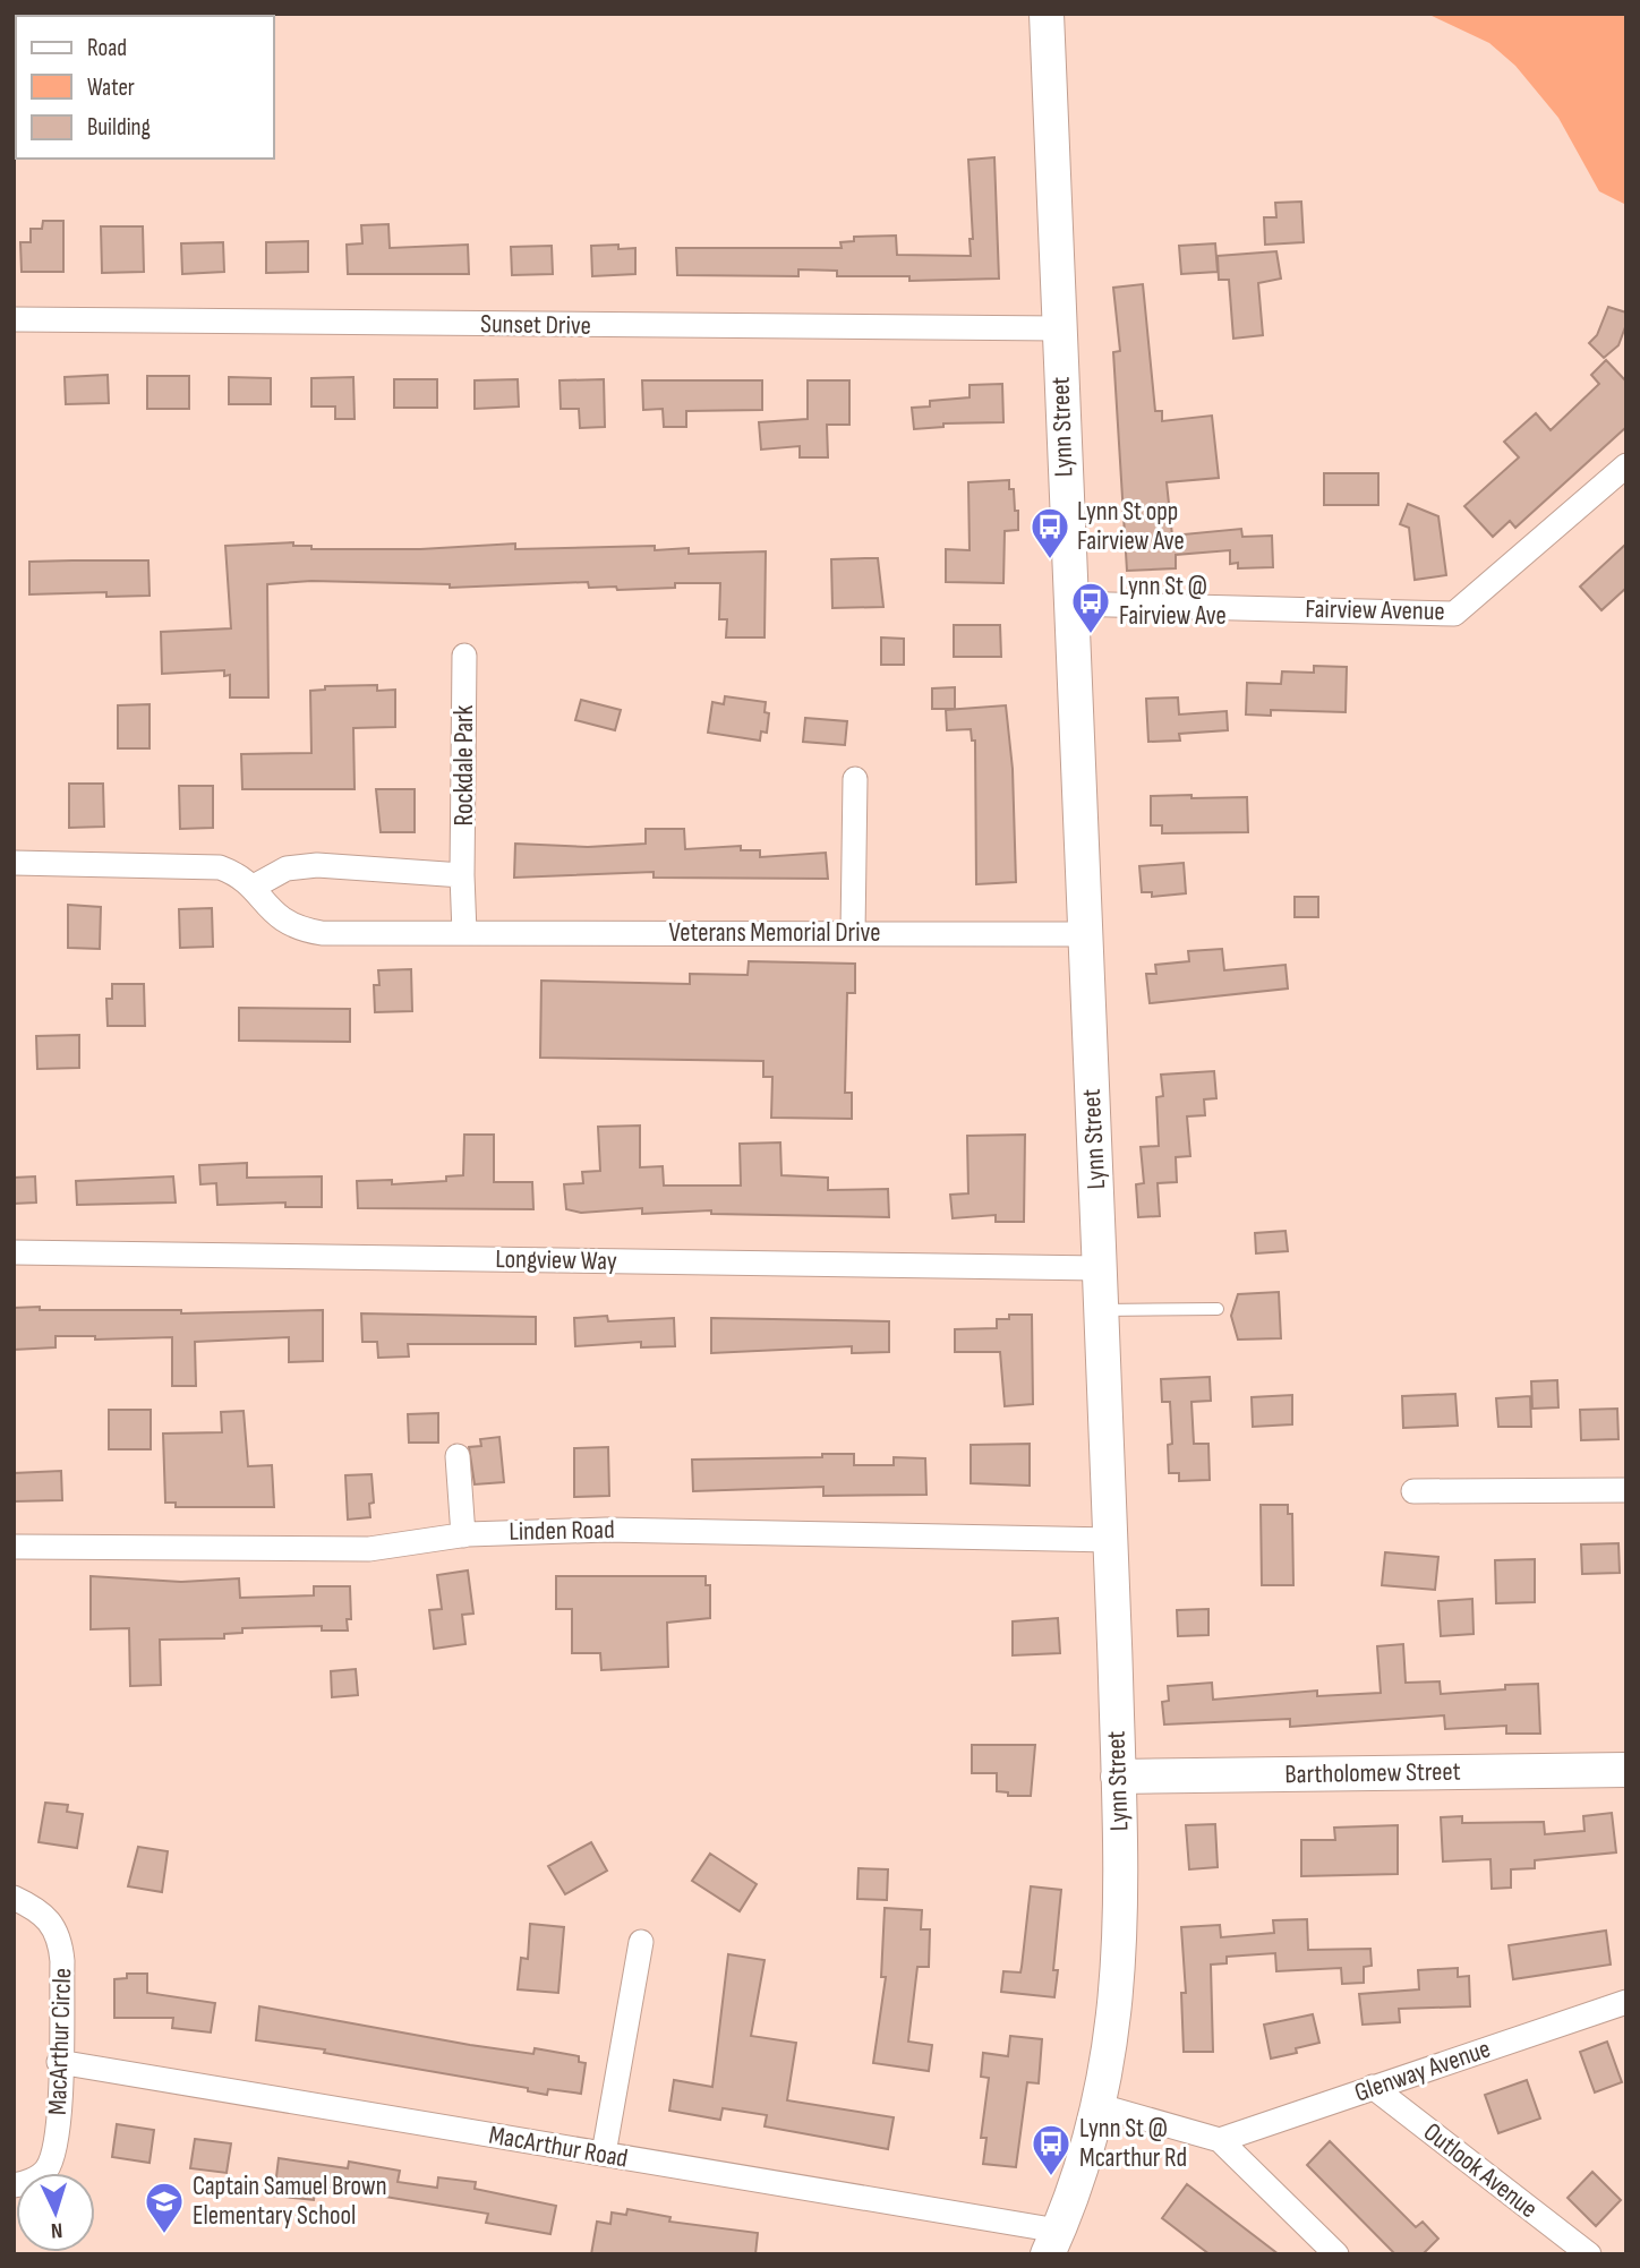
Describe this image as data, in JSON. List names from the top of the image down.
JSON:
{
  "streets": {
    "main road": ["Lynn Street", "Bartholomew Street"],
    "street": [
      "Sunset Drive",
      "Fairview Avenue",
      "Rockdale Park",
      "Veterans Memorial Drive",
      "Longview Way",
      "Linden Road",
      "MacArthur Circle",
      "Glenway Avenue",
      "MacArthur Road",
      "Outlook Avenue"
    ]
  },
  "crossings": [
    ["Sunset Drive", "Lynn Street"],
    ["Lynn Street", "Fairview Avenue"],
    ["Lynn Street", "Veterans Memorial Drive"],
    ["Lynn Street", "Longview Way"],
    ["Lynn Street", "Linden Road"],
    ["Lynn Street", "Bartholomew Street"],
    ["Lynn Street", "MacArthur Road"],
    ["MacArthur Circle", "MacArthur Road"],
    ["Glenway Avenue", "Outlook Avenue"]
  ],
  "places": {
    "bus stop": ["Lynn St opp Fairview Ave", "Lynn St @ Fairview Ave", "Lynn St @ Mcarthur Rd"],
    "school or university": ["Captain Samuel Brown Elementary School"]
  },
  "legend": ["Road", "Water", "Building"],
  "north": "bottom"
}
